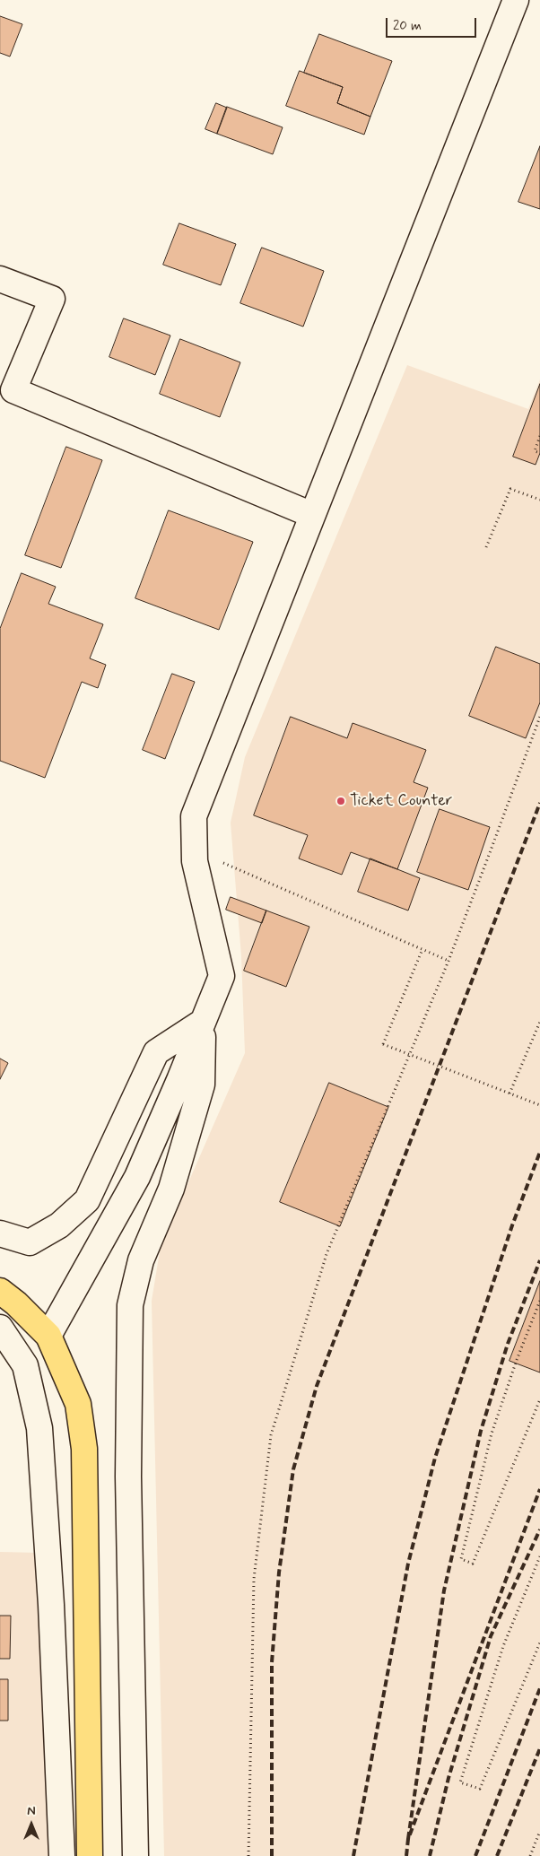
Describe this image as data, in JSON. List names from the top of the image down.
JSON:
{
  "places": ["Ticket Counter"],
  "scale_bar": "20 m",
  "north": "top"
}
